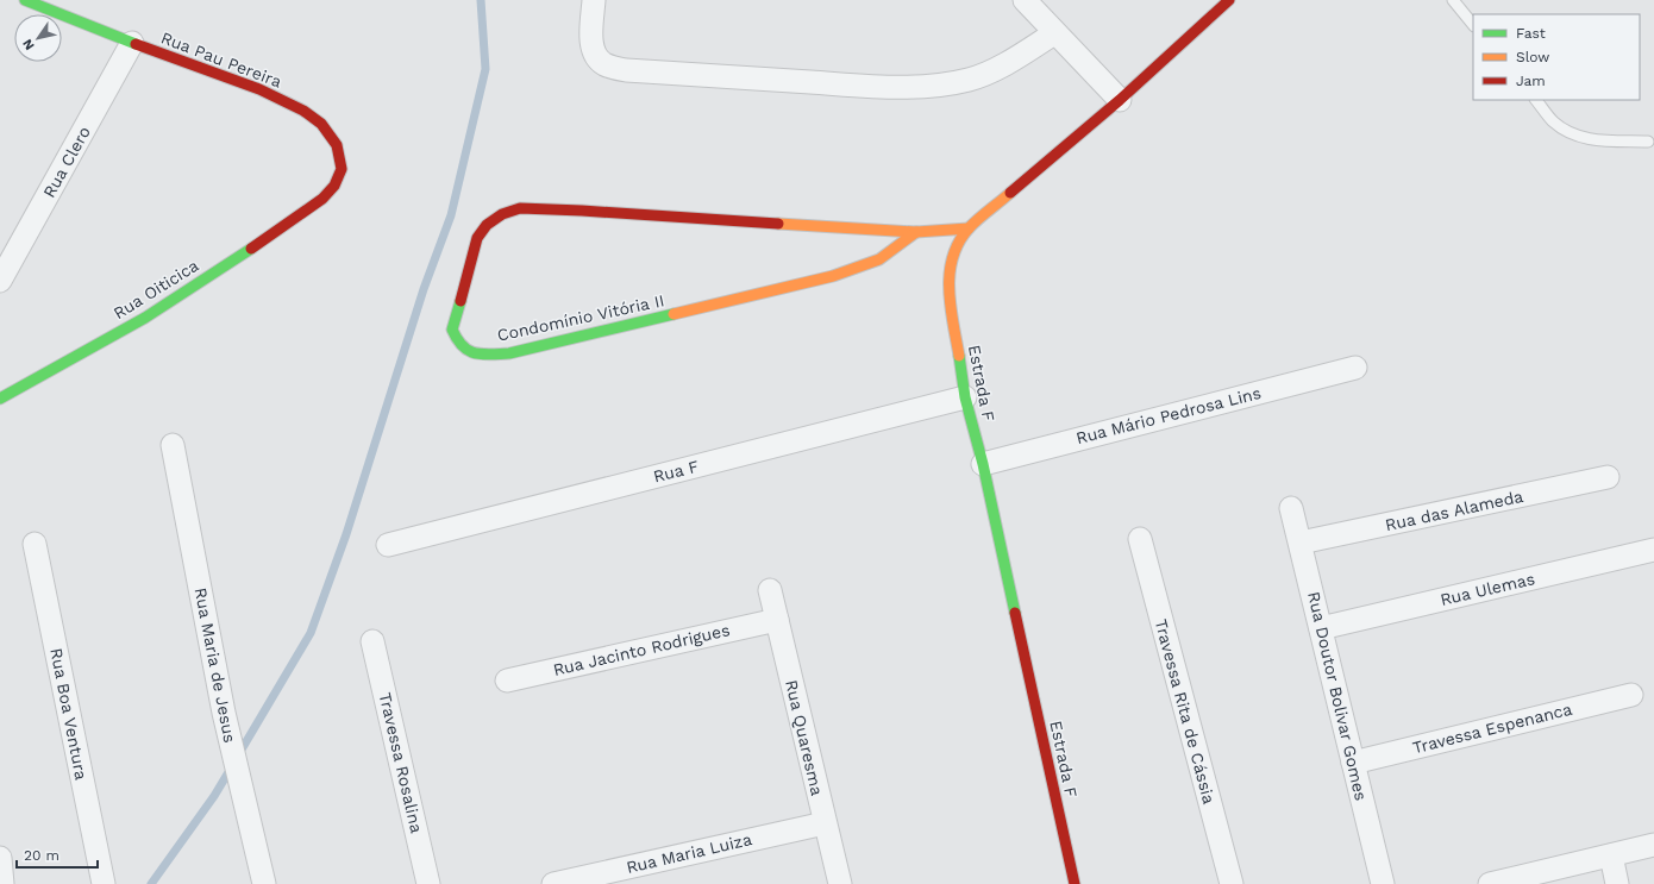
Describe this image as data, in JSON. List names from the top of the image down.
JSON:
{
  "streets": {
    "street": [
      "Rua Pau Pereira",
      "Rua Clero",
      "Rua Oiticica",
      "Condomínio Vitória II",
      "Estrada F",
      "Rua Mário Pedrosa Lins",
      "Rua F",
      "Rua das Alameda",
      "Rua Ulemas",
      "Rua Jacinto Rodrigues",
      "Rua Maria de Jesus",
      "Rua Doutor Bolivar Gomes",
      "Travessa Rita de Cássia",
      "Rua Boa Ventura",
      "Travessa Espenanca",
      "Rua Quaresma",
      "Travessa Rosalina",
      "Rua Maria Luiza"
    ]
  },
  "crossings": [
    ["Rua Pau Pereira", "Rua Clero"],
    ["Rua Pau Pereira", "Rua Oiticica"],
    ["Condomínio Vitória II", "Estrada F"],
    ["Estrada F", "Rua Mário Pedrosa Lins"],
    ["Estrada F", "Rua F"],
    ["Rua das Alameda", "Rua Doutor Bolivar Gomes"],
    ["Rua Ulemas", "Rua Doutor Bolivar Gomes"],
    ["Rua Jacinto Rodrigues", "Rua Quaresma"],
    ["Rua Doutor Bolivar Gomes", "Travessa Espenanca"],
    ["Rua Quaresma", "Rua Maria Luiza"]
  ],
  "legend": ["Fast", "Slow", "Jam"],
  "scale_bar": "20 m",
  "north": "bottom left"
}
